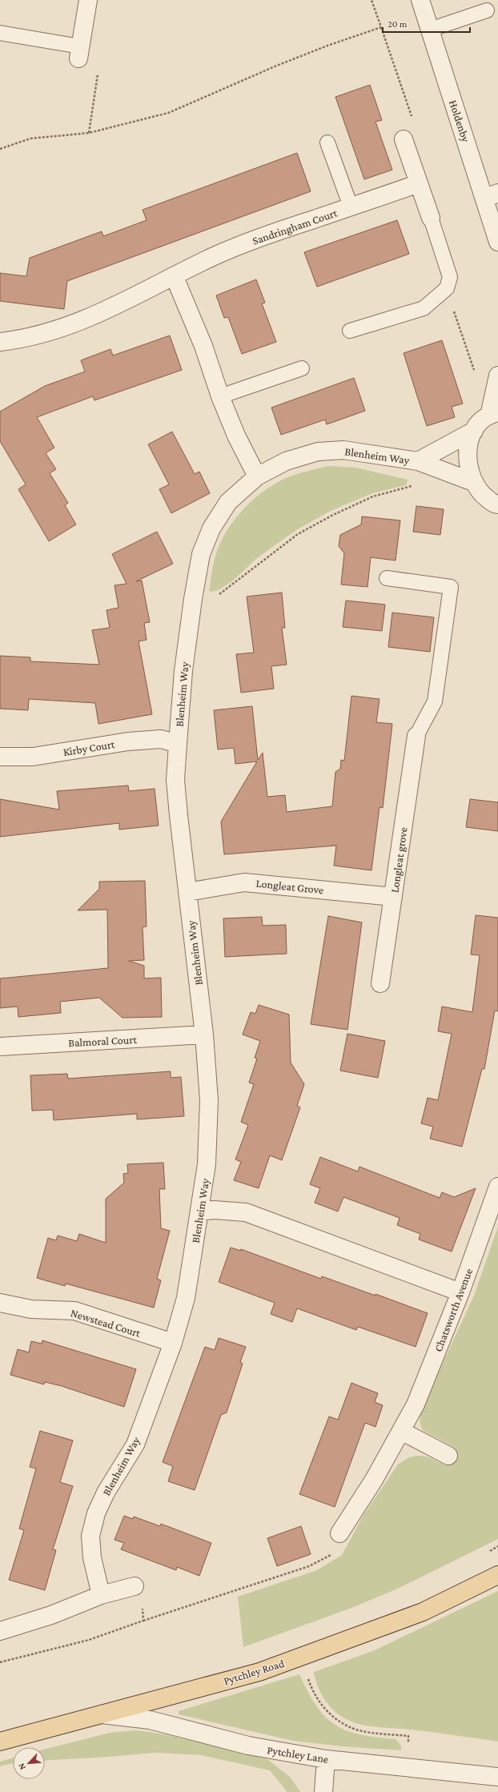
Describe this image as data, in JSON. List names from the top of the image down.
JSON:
{
  "streets": {
    "main road": ["Pytchley Road"],
    "street": [
      "Holdenby",
      "Sandringham Court",
      "Blenheim Way",
      "Kirby Court",
      "Longleat grove",
      "Longleat Grove",
      "Balmoral Court",
      "Chatsworth Avenue",
      "Newstead Court",
      "Pytchley Lane"
    ]
  },
  "crossings": [
    ["Blenheim Way", "Kirby Court"],
    ["Blenheim Way", "Longleat Grove"],
    ["Blenheim Way", "Balmoral Court"],
    ["Blenheim Way", "Newstead Court"],
    ["Longleat grove", "Longleat Grove"],
    ["Pytchley Road", "Pytchley Lane"]
  ],
  "scale_bar": "20 m",
  "north": "bottom left"
}
